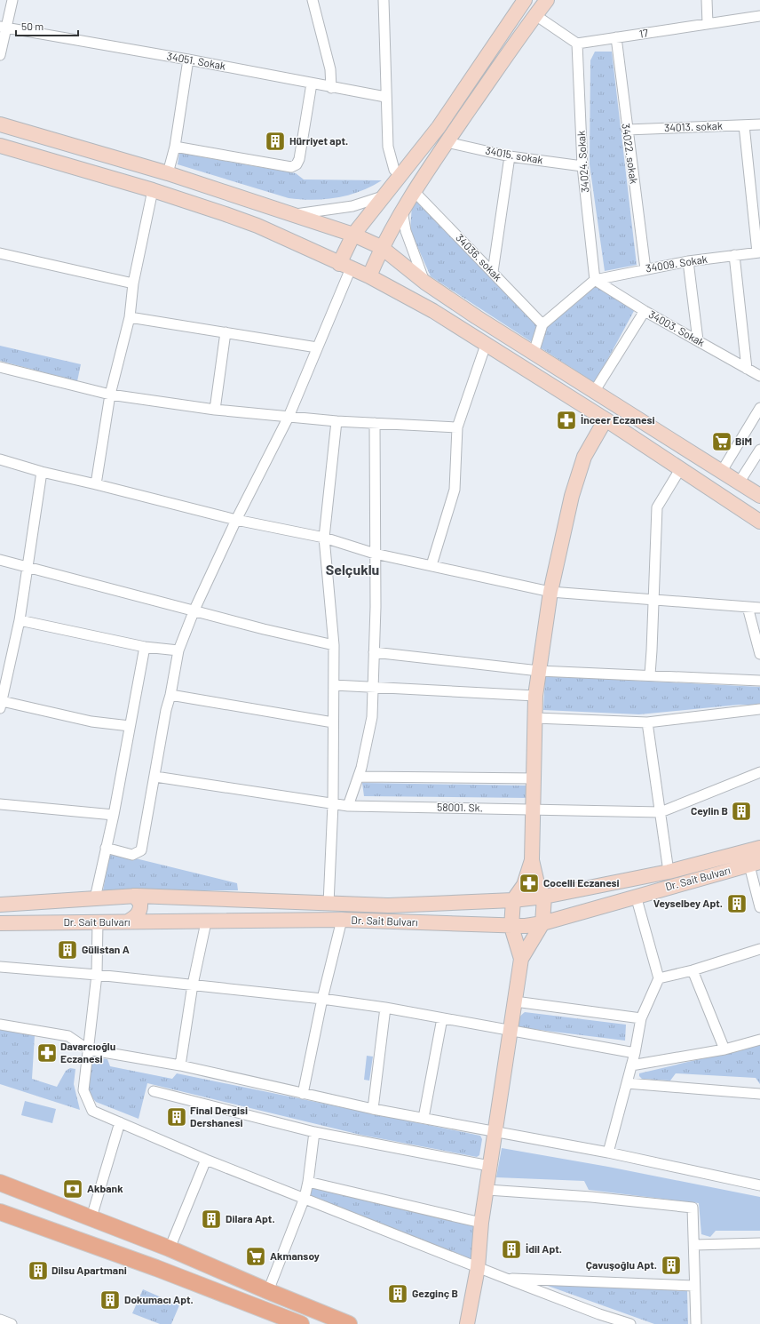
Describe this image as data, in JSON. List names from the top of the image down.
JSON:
{
  "streets": {
    "main road": ["Dr. Sait Bulvarı"],
    "street": [
      "17",
      "34051. Sokak",
      "34013. sokak",
      "34022. sokak",
      "34015. sokak",
      "34024. Sokak",
      "34036. sokak",
      "34009. Sokak",
      "34003. Sokak",
      "58001. Sk."
    ]
  },
  "crossings": [
    ["17", "34022. sokak"],
    ["17", "34024. Sokak"],
    ["34013. sokak", "34022. sokak"],
    ["34022. sokak", "34009. Sokak"],
    ["34015. sokak", "34024. Sokak"],
    ["34024. Sokak", "34009. Sokak"],
    ["34024. Sokak", "34003. Sokak"],
    ["34009. Sokak", "34003. Sokak"]
  ],
  "districts": ["Selçuklu"],
  "places": {
    "building": [
      "Hürriyet apt.",
      "Ceylin B",
      "Veyselbey Apt.",
      "Gülistan A",
      "Final Dergisi Dershanesi",
      "Dilara Apt.",
      "İdil Apt.",
      "Çavuşoğlu Apt.",
      "Dilsu Apartmani",
      "Gezginç B",
      "Dokumacı Apt."
    ],
    "pharmacy": ["İnceer Eczanesi", "Cocelli Eczanesi", "Davarcıoğlu Eczanesi"],
    "supermarket": ["BiM", "Akmansoy"],
    "bank": ["Akbank"]
  },
  "scale_bar": "50 m"
}
